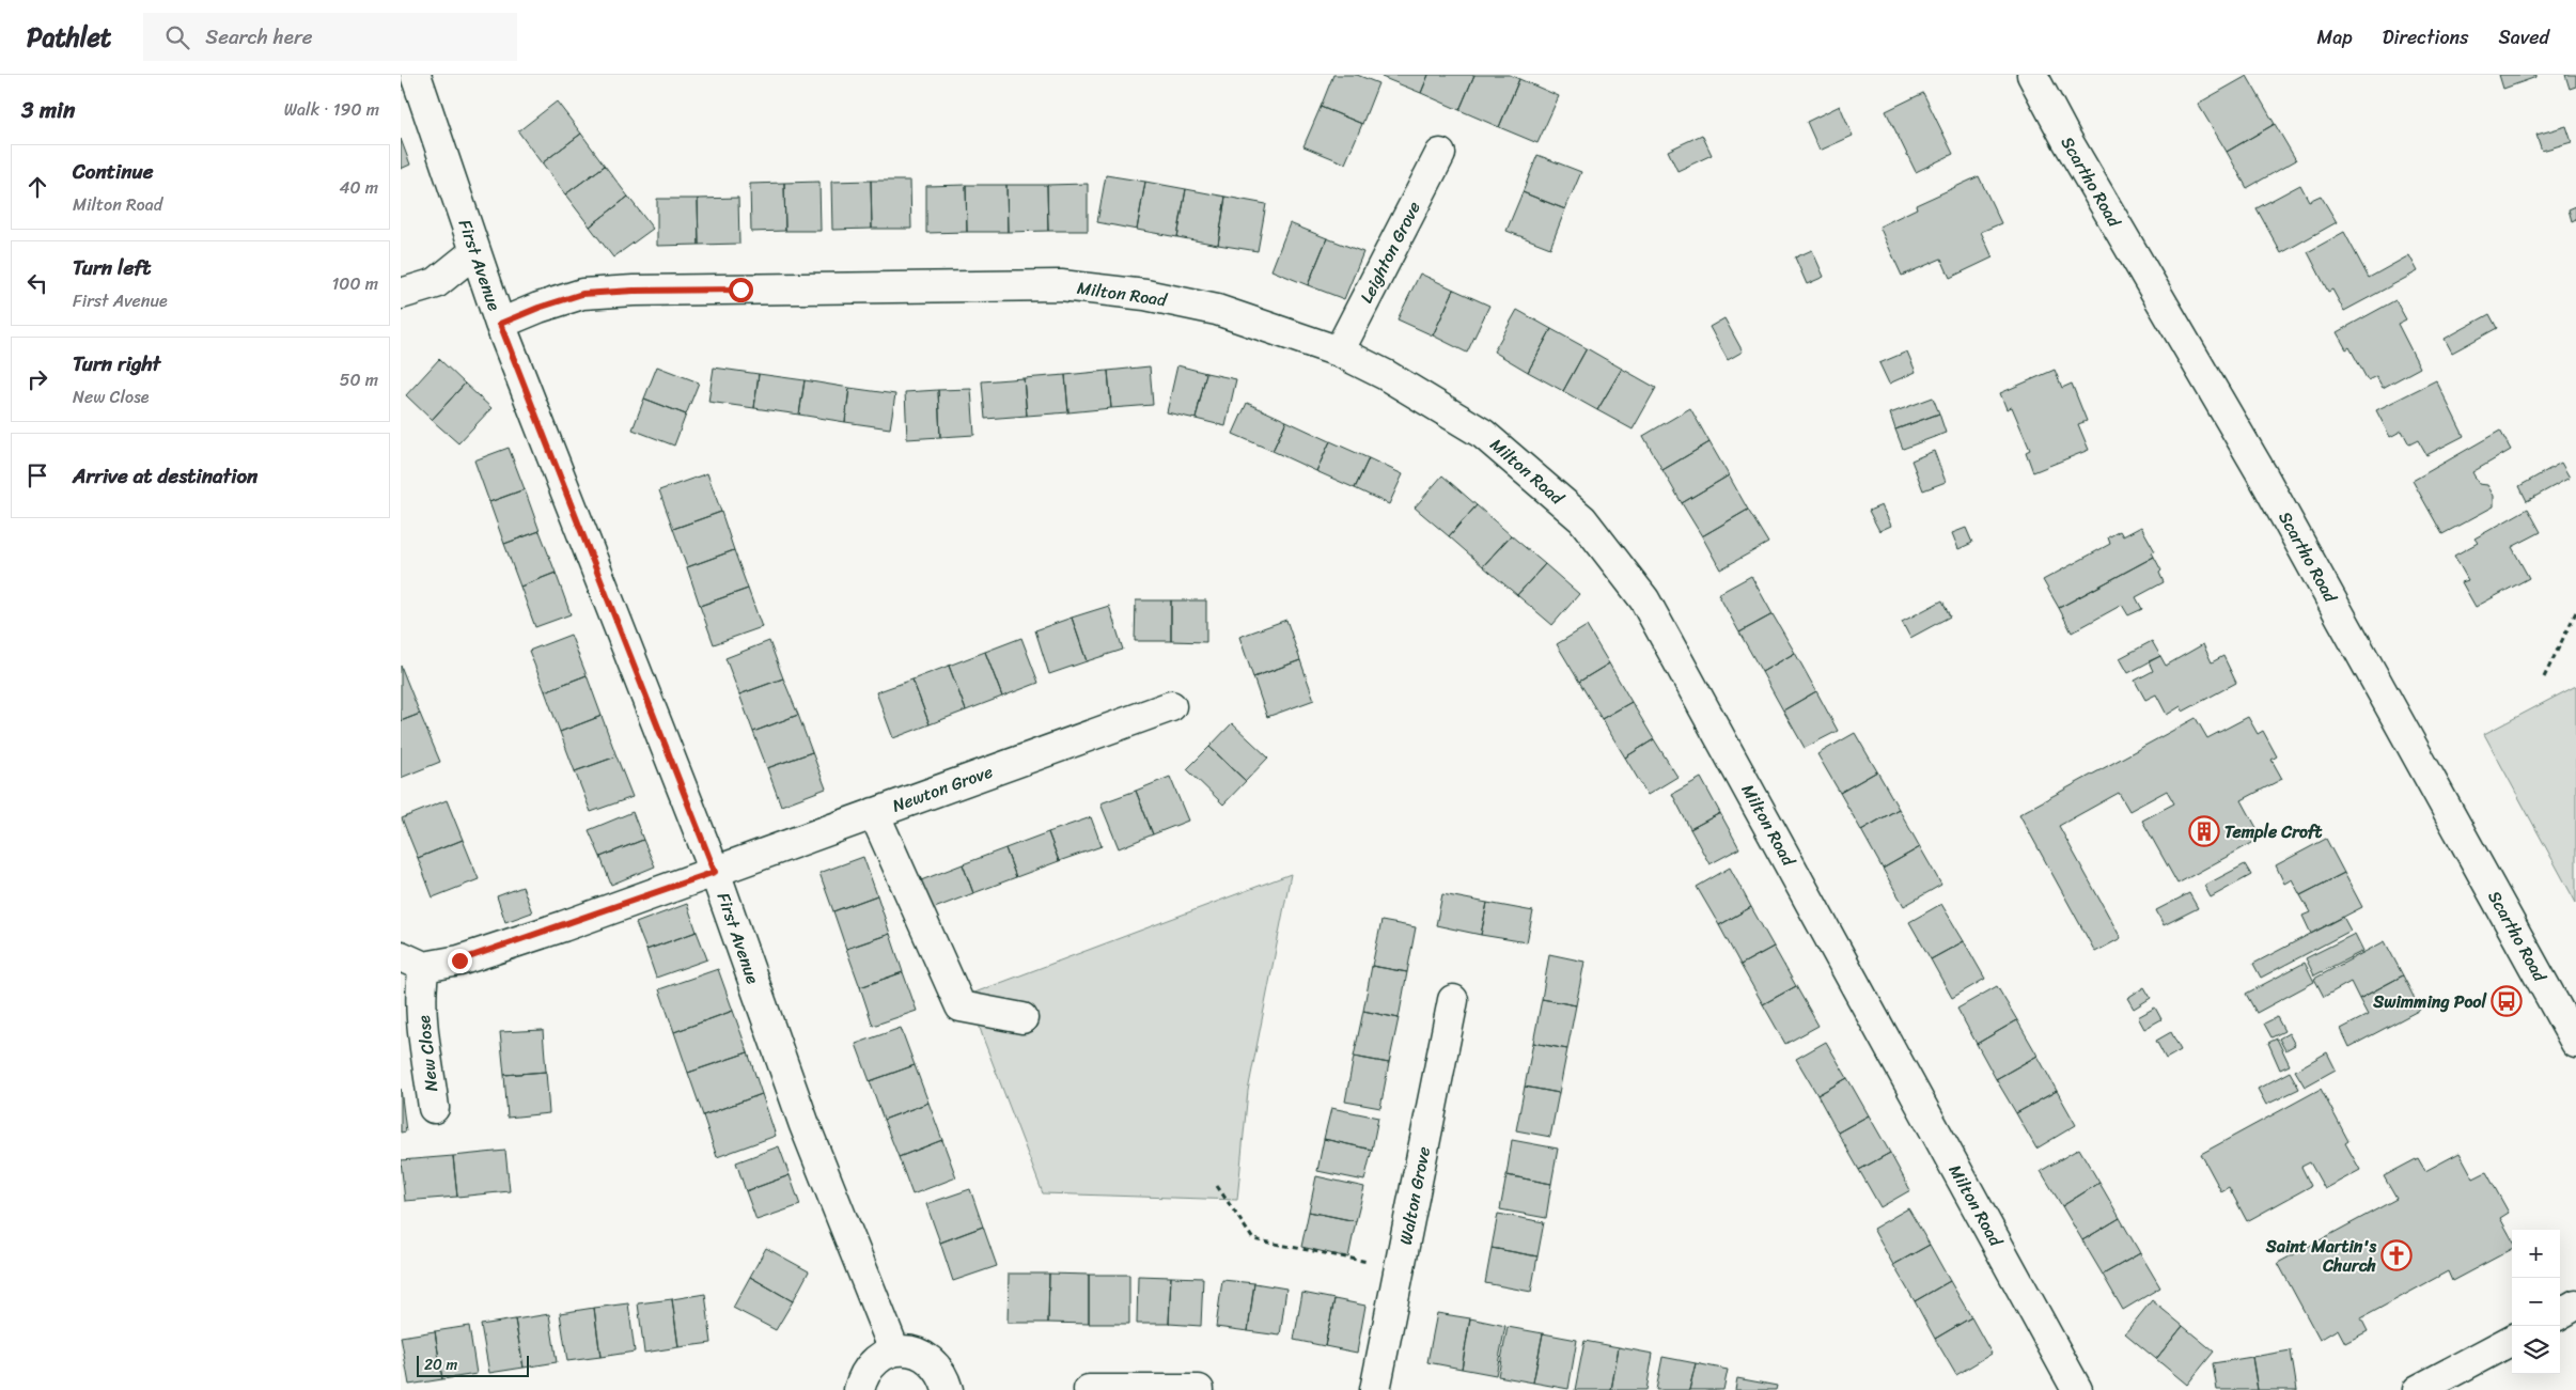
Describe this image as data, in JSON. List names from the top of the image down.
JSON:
{
  "streets": {
    "street": [
      "Scartho Road",
      "Leighton Grove",
      "First Avenue",
      "Milton Road",
      "Newton Grove",
      "New Close",
      "Walton Grove"
    ]
  },
  "crossings": [
    ["Leighton Grove", "Milton Road"],
    ["First Avenue", "Milton Road"],
    ["First Avenue", "Newton Grove"],
    ["First Avenue", "New Close"],
    ["Newton Grove", "New Close"]
  ],
  "places": {
    "building": ["Temple Croft"],
    "bus stop": ["Swimming Pool"],
    "church": ["Saint Martin's Church"]
  },
  "scale_bar": "20 m",
  "page": {
    "header": "Pathlet",
    "search": "Search here",
    "nav": ["Map", "Directions", "Saved"],
    "heading": ["3 min", "Walk · 190 m"],
    "list": [
      ["Continue", "Milton Road", "40 m"],
      ["Turn left", "First Avenue", "100 m"],
      ["Turn right", "New Close", "50 m"],
      "Arrive at destination"
    ],
    "map_buttons": ["+", "−"],
    "scale": "20 m"
  }
}
